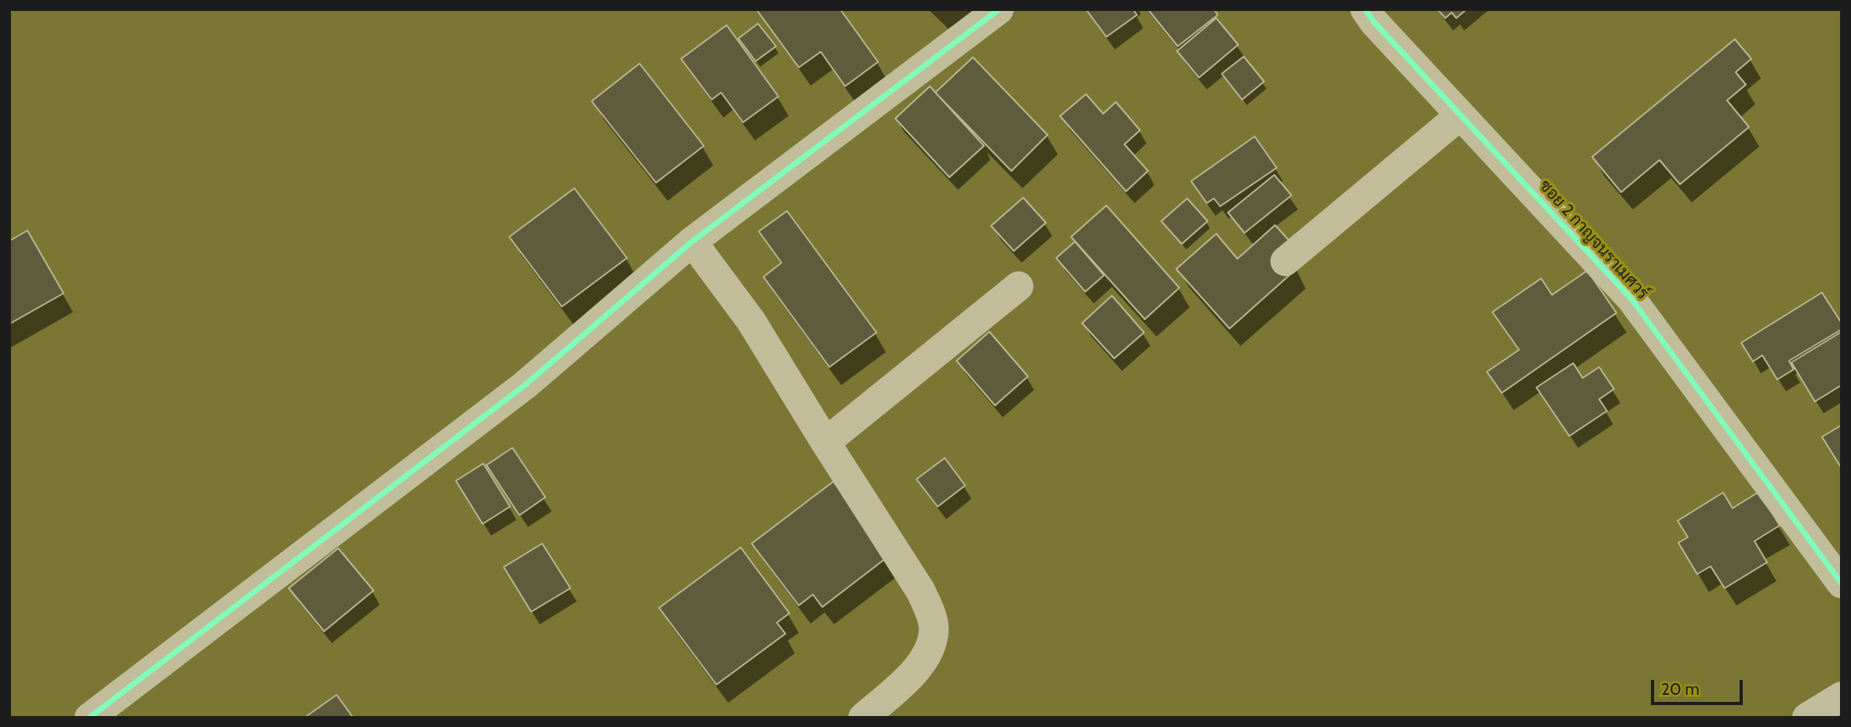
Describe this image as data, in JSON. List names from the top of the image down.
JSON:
{
  "streets": {
    "street": ["ซอย 2 กาญจนราเมศวร์"]
  },
  "scale_bar": "20 m"
}
